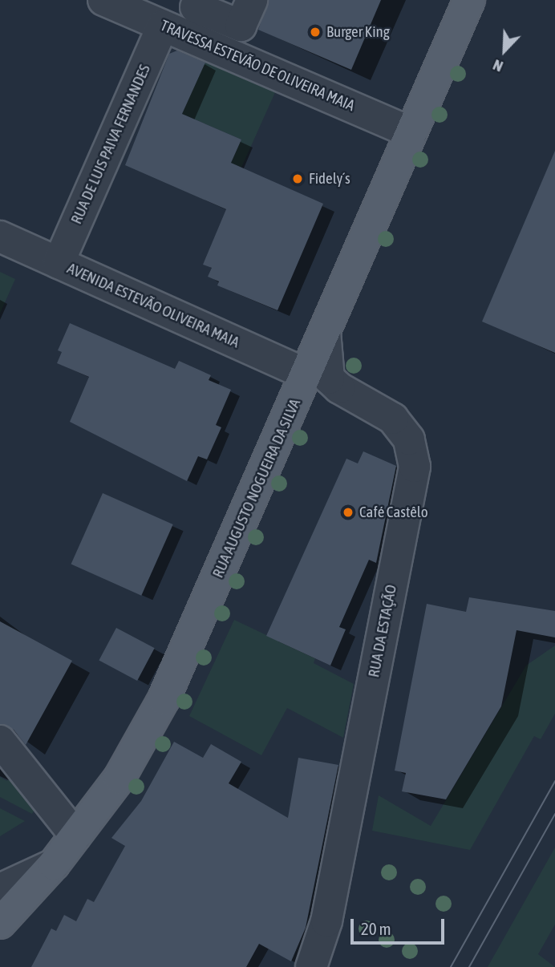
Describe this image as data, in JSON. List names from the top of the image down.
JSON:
{
  "streets": {
    "main road": ["RUA AUGUSTO NOGUEIRA DA SILVA"],
    "street": [
      "TRAVESSA ESTEVÃO DE OLIVEIRA MAIA",
      "RUA DE LUIS PAIVA FERNANDES",
      "AVENIDA ESTEVÃO OLIVEIRA MAIA",
      "RUA DA ESTAÇÃO"
    ]
  },
  "crossings": [
    ["TRAVESSA ESTEVÃO DE OLIVEIRA MAIA", "RUA DE LUIS PAIVA FERNANDES"],
    ["TRAVESSA ESTEVÃO DE OLIVEIRA MAIA", "RUA AUGUSTO NOGUEIRA DA SILVA"],
    ["RUA DE LUIS PAIVA FERNANDES", "AVENIDA ESTEVÃO OLIVEIRA MAIA"],
    ["AVENIDA ESTEVÃO OLIVEIRA MAIA", "RUA AUGUSTO NOGUEIRA DA SILVA"],
    ["RUA AUGUSTO NOGUEIRA DA SILVA", "RUA DA ESTAÇÃO"]
  ],
  "places": ["Burger King", "Fidely´s", "Café Castêlo"],
  "scale_bar": "20 m",
  "north": "bottom left"
}
